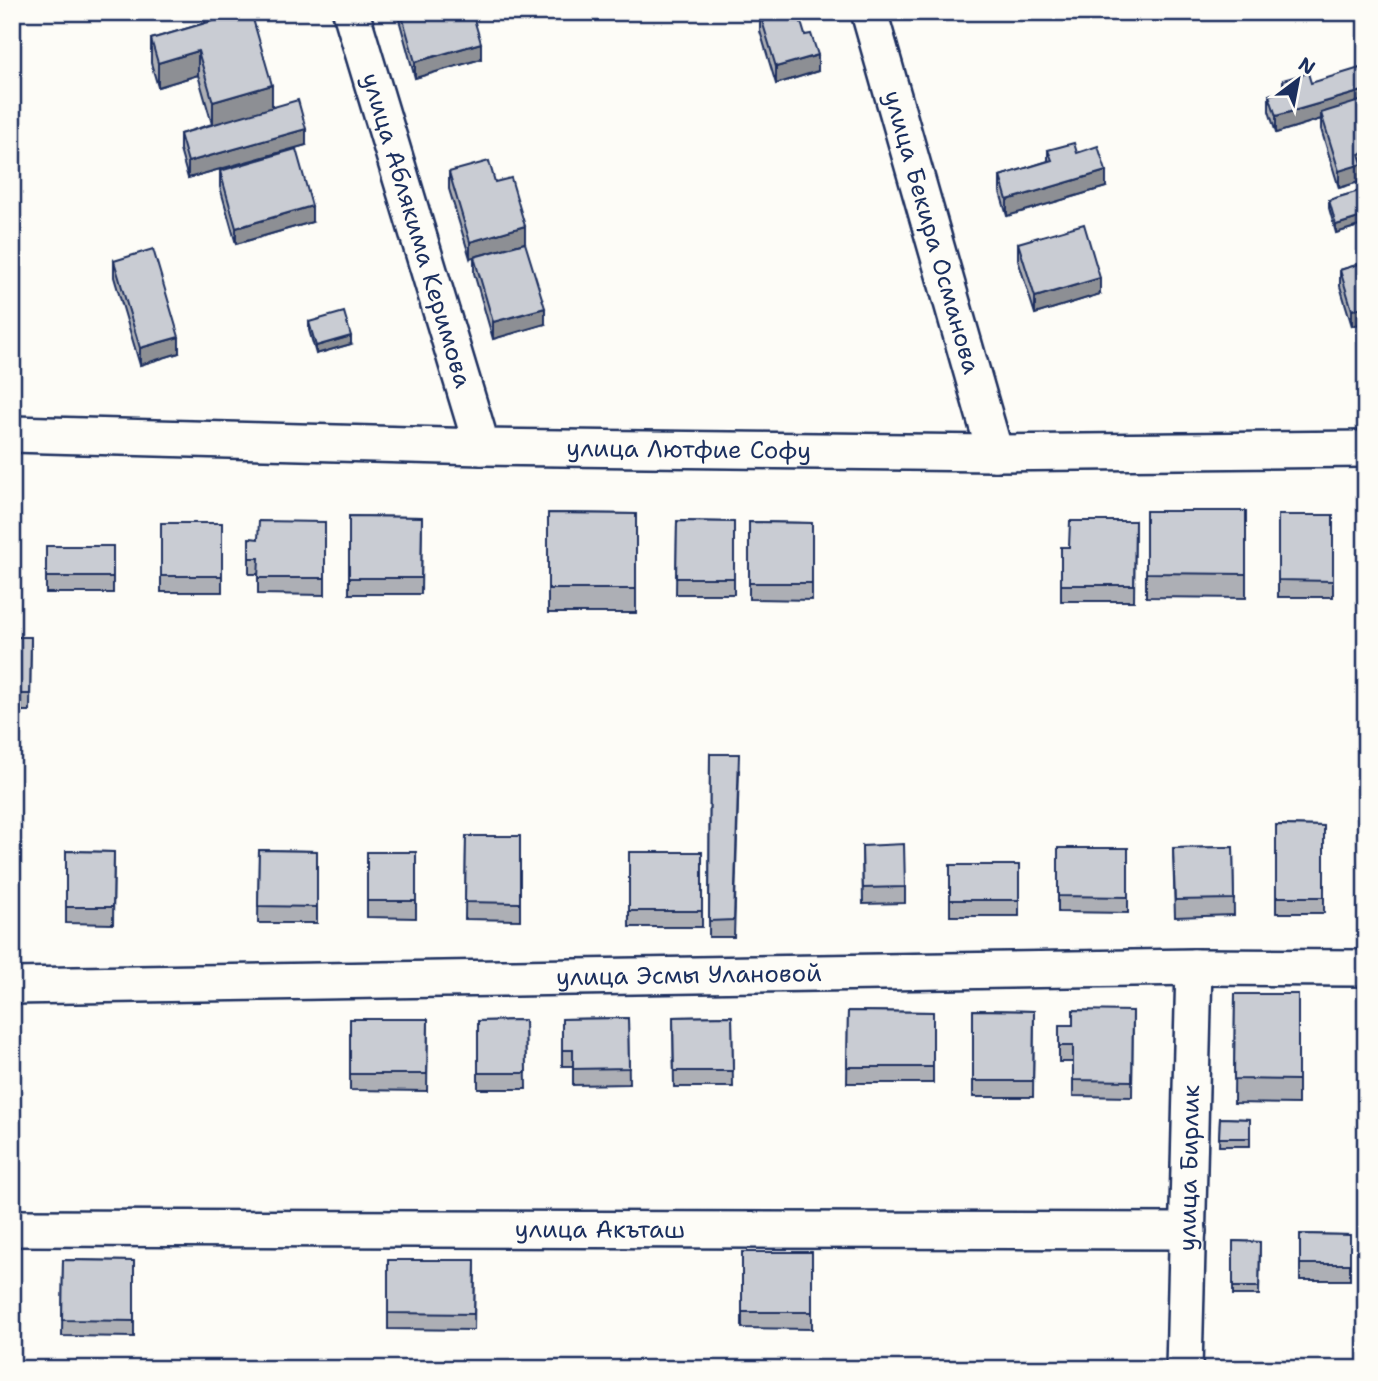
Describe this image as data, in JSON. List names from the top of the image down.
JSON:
{
  "streets": {
    "street": [
      "улица Аблякима Керимова",
      "улица Бекира Османова",
      "улица Лютфие Софу",
      "улица Эсмы Улановой",
      "улица Бирлик",
      "улица Акъташ"
    ]
  },
  "crossings": [
    ["улица Аблякима Керимова", "улица Лютфие Софу"],
    ["улица Бекира Османова", "улица Лютфие Софу"],
    ["улица Эсмы Улановой", "улица Бирлик"],
    ["улица Бирлик", "улица Акъташ"]
  ],
  "north": "top right"
}
